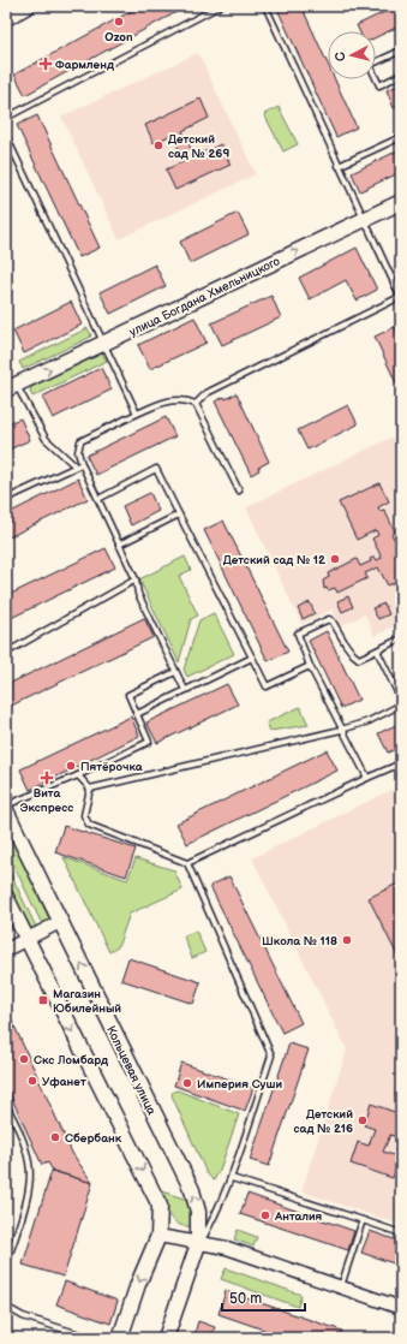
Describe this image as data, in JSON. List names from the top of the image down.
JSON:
{
  "streets": {
    "main road": ["улица Богдана Хмельницкого", "Кольцевая улица"]
  },
  "one_way": ["улица Богдана Хмельницкого"],
  "places": {
    "other": [
      "Ozon",
      "Детский сад № 269",
      "Детский сад № 12",
      "Пятёрочка",
      "Школа № 118",
      "Скс Ломбард",
      "Уфанет",
      "Империя Суши",
      "Детский сад № 216",
      "Сбербанк",
      "Анталия"
    ],
    "health": ["Фармленд", "Вита Экспресс"],
    "transit": ["Магазин Юбилейный"]
  },
  "scale_bar": "50 m",
  "north": "left"
}
